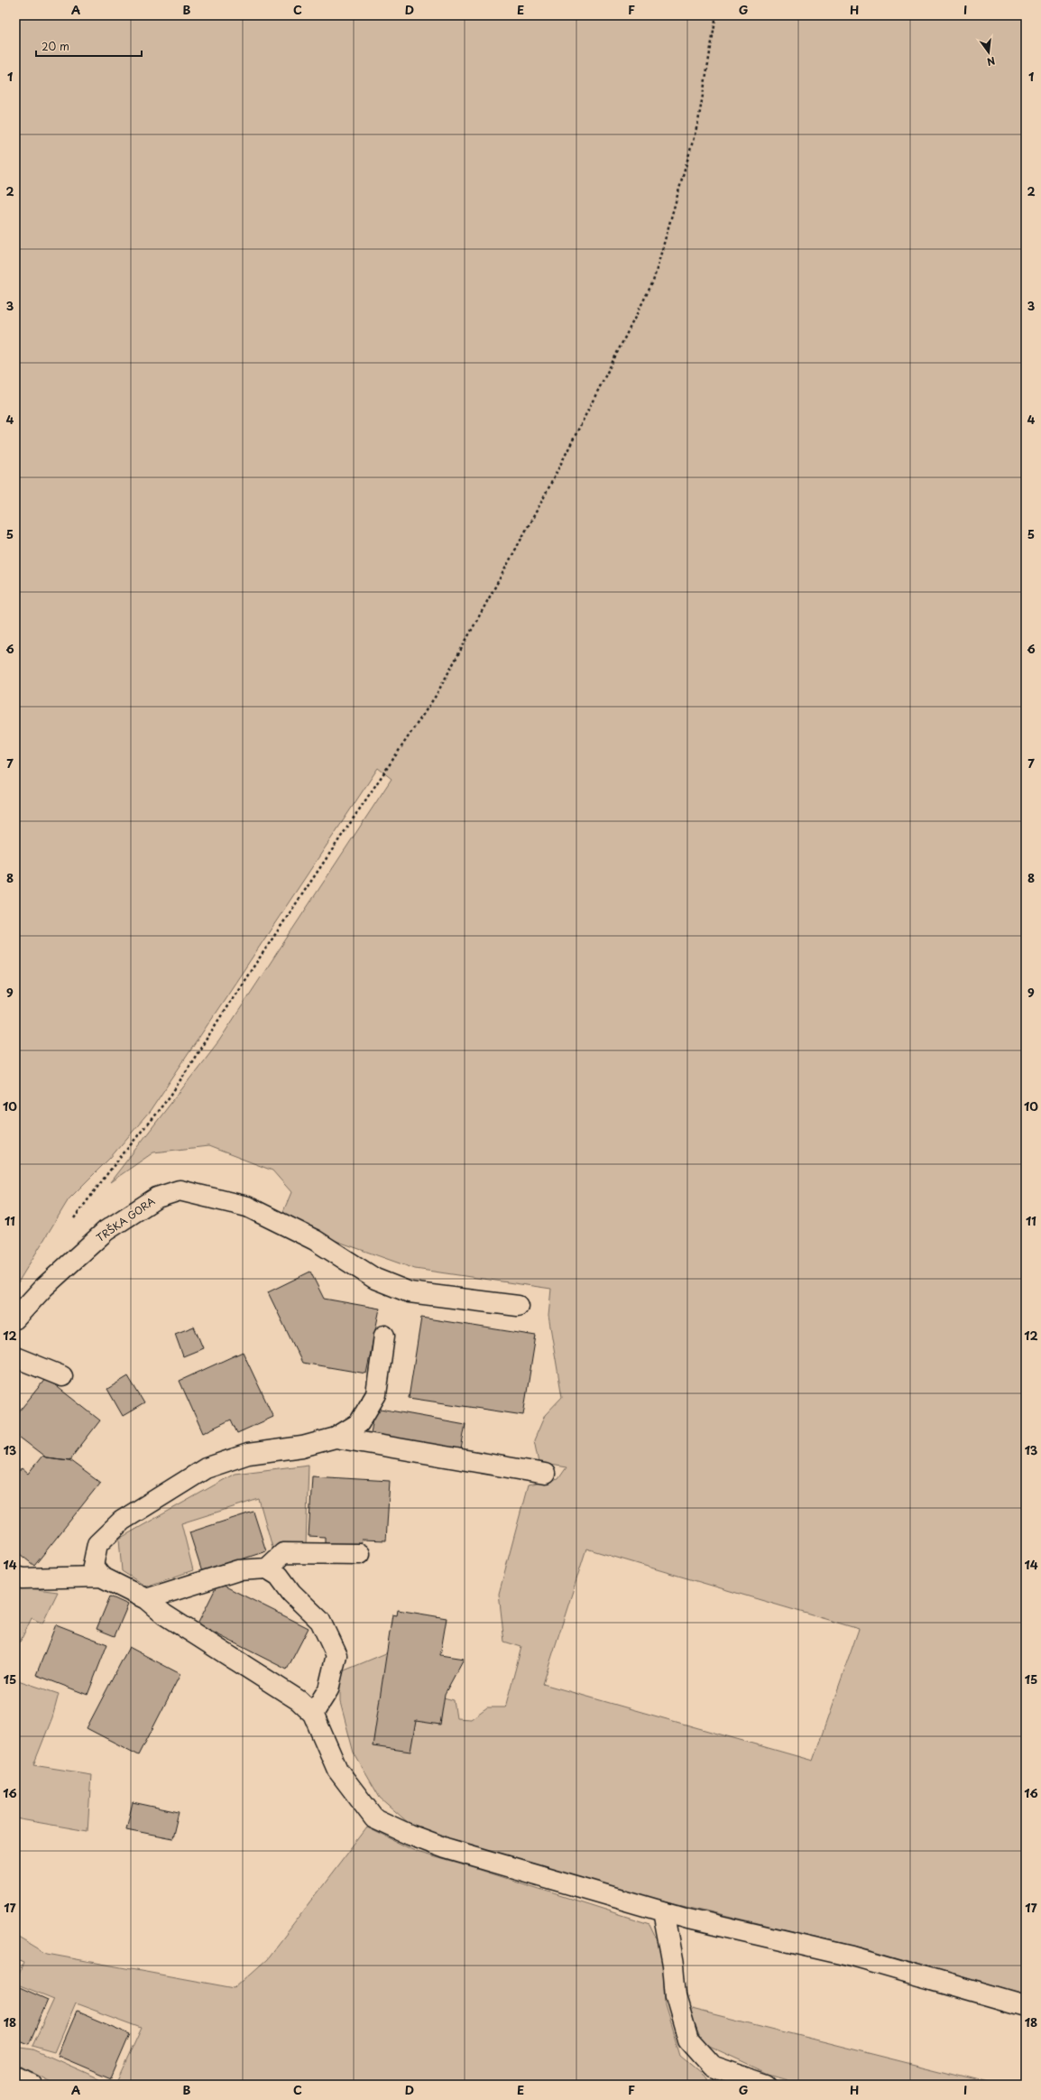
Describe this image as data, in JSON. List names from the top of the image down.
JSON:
{
  "streets": {
    "street": ["TRŠKA GORA"]
  },
  "scale_bar": "20 m",
  "north": "bottom",
  "grid": {
    "columns": [
      "A",
      "B",
      "C",
      "D",
      "E",
      "F",
      "G",
      "H",
      "I"
    ],
    "rows": [
      "1",
      "2",
      "3",
      "4",
      "5",
      "6",
      "7",
      "8",
      "9",
      "10",
      "11",
      "12",
      "13",
      "14",
      "15",
      "16",
      "17",
      "18"
    ]
  }
}
